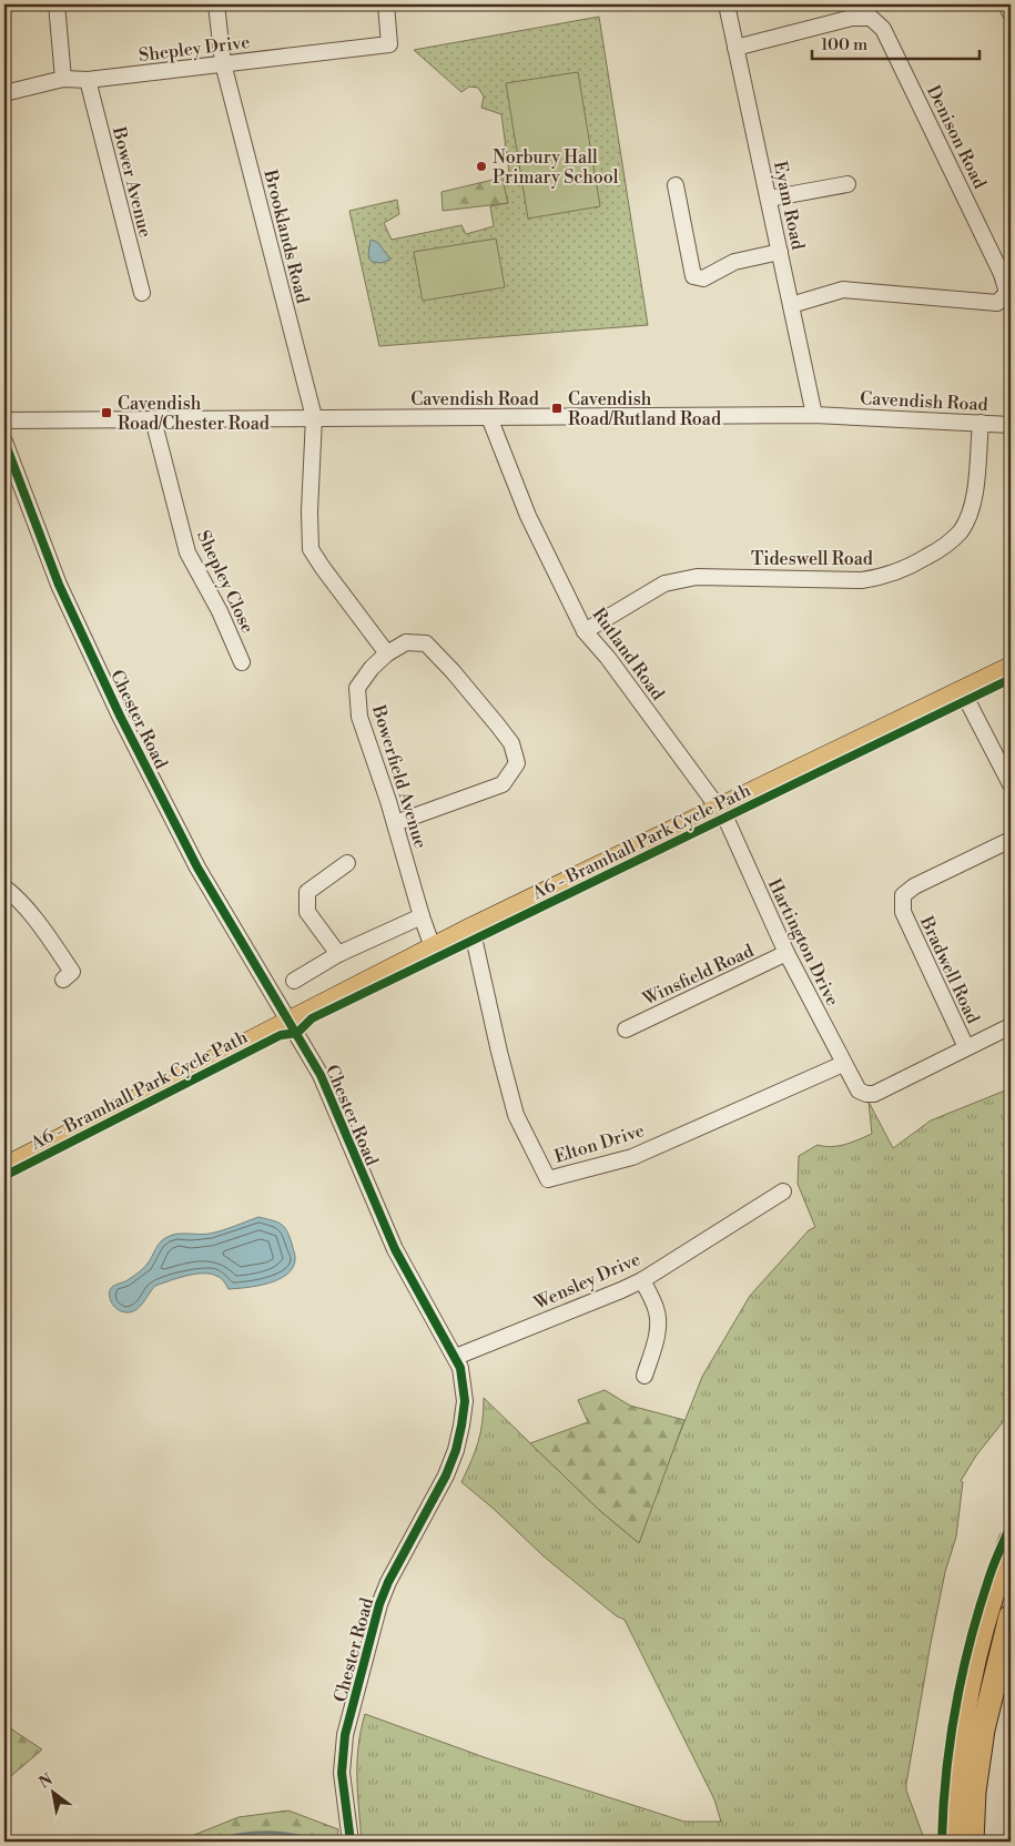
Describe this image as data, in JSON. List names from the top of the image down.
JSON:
{
  "streets": {
    "street": [
      "Shepley Drive",
      "Denison Road",
      "Bower Avenue",
      "Eyam Road",
      "Brooklands Road",
      "Cavendish Road",
      "Tideswell Road",
      "Shepley Close",
      "Rutland Road",
      "Chester Road",
      "Bowerfield Avenue",
      "Hartington Drive",
      "Bradwell Road",
      "Winsfield Road",
      "Elton Drive",
      "Wensley Drive"
    ],
    "cycle path": ["A6 - Bramhall Park Cycle Path"]
  },
  "crossings": [
    ["Shepley Drive", "Bower Avenue"],
    ["Shepley Drive", "Brooklands Road"],
    ["Denison Road", "Eyam Road"],
    ["Eyam Road", "Cavendish Road"],
    ["Brooklands Road", "Cavendish Road"],
    ["Cavendish Road", "Tideswell Road"],
    ["Cavendish Road", "Shepley Close"],
    ["Cavendish Road", "Rutland Road"],
    ["Tideswell Road", "Rutland Road"],
    ["Rutland Road", "Hartington Drive"],
    ["Chester Road", "Wensley Drive"],
    ["Hartington Drive", "Bradwell Road"],
    ["Hartington Drive", "Winsfield Road"],
    ["Hartington Drive", "Elton Drive"]
  ],
  "places": {
    "other": ["Norbury Hall Primary School"],
    "transit": ["Cavendish Road/Rutland Road", "Cavendish Road/Chester Road"]
  },
  "scale_bar": "100 m",
  "north": "top left"
}
